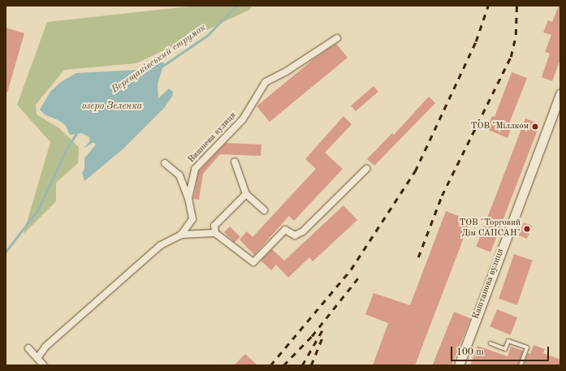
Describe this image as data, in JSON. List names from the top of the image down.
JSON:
{
  "streets": {
    "street": ["Вишнева вулиця", "Каштанова вулиця"]
  },
  "water": ["Верещаківський струмок", "озеро Зеленка"],
  "places": ["ТОВ \"Міллком", "ТОВ \"Торговий Дім САПСАН\""],
  "scale_bar": "100 m"
}
